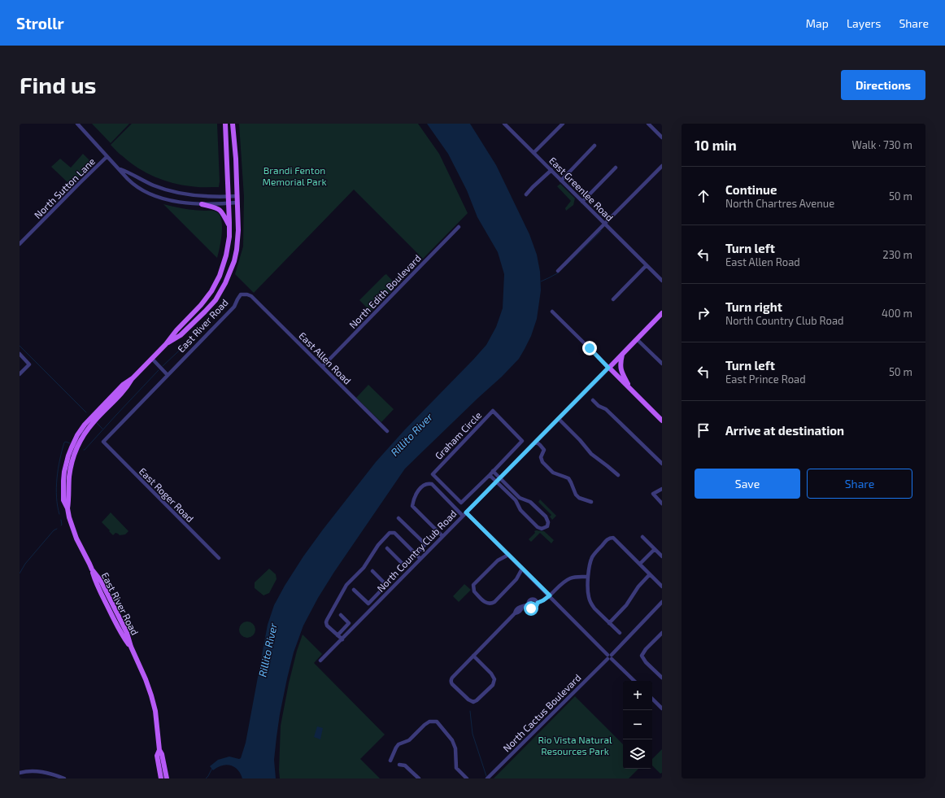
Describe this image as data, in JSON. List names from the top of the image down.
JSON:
{
  "streets": {
    "main road": ["East River Road", "North Country Club Road"],
    "street": [
      "North Sutton Lane",
      "East Greenlee Road",
      "North Edith Boulevard",
      "East Allen Road",
      "Graham Circle",
      "East Roger Road",
      "North Cactus Boulevard"
    ]
  },
  "crossings": [
    ["North Edith Boulevard", "East Allen Road"],
    ["East River Road", "East Allen Road"],
    ["East River Road", "East Roger Road"]
  ],
  "water": ["Rillito River"],
  "parks": ["Brandi Fenton Memorial Park", "Rio Vista Natural Resources Park"],
  "page": {
    "header": "Strollr",
    "nav": ["Map", "Layers", "Share"],
    "buttons": [
      "Directions",
      ["Save", "Share"]
    ],
    "title": "Find us",
    "heading": ["10 min", "Walk · 730 m"],
    "list": [
      ["Continue", "North Chartres Avenue", "50 m"],
      ["Turn left", "East Allen Road", "230 m"],
      ["Turn right", "North Country Club Road", "400 m"],
      ["Turn left", "East Prince Road", "50 m"],
      "Arrive at destination"
    ],
    "map_buttons": ["+", "−"]
  }
}
